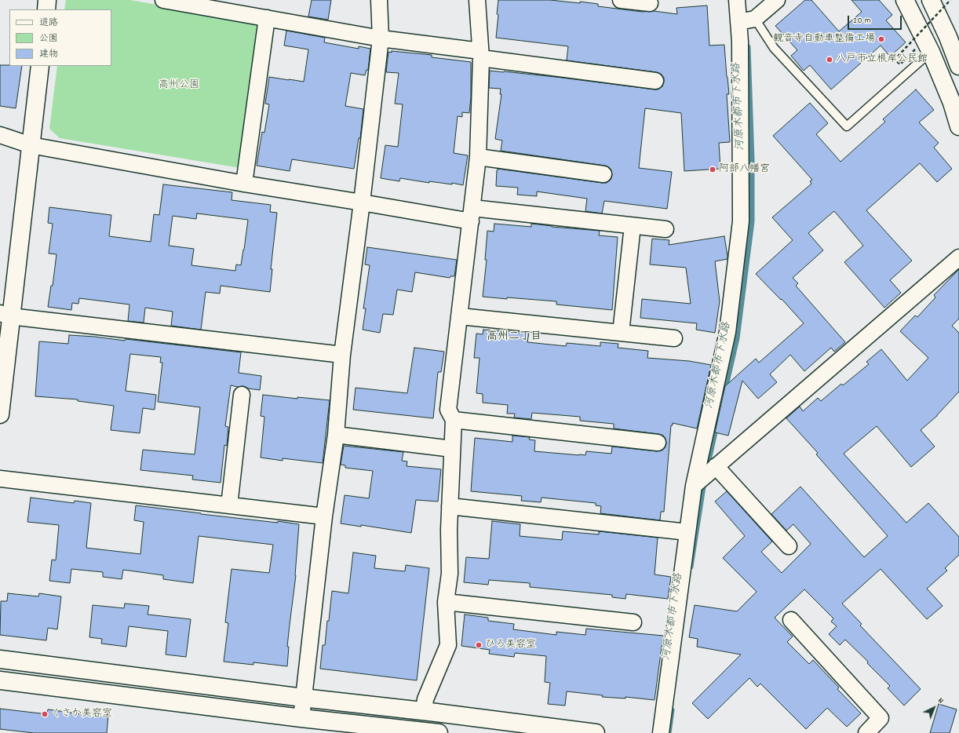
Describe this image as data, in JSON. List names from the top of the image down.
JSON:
{
  "districts": ["高州二丁目"],
  "water": ["河原木都市下水路"],
  "parks": ["高州公園"],
  "places": [
    "観音寺自動車整備工場",
    "八戸市立根岸公民館",
    "阿部八幡宮",
    "ひろ美容室",
    "くさか美容室"
  ],
  "legend": ["道路", "公園", "建物"],
  "scale_bar": "20 m",
  "north": "top right"
}
